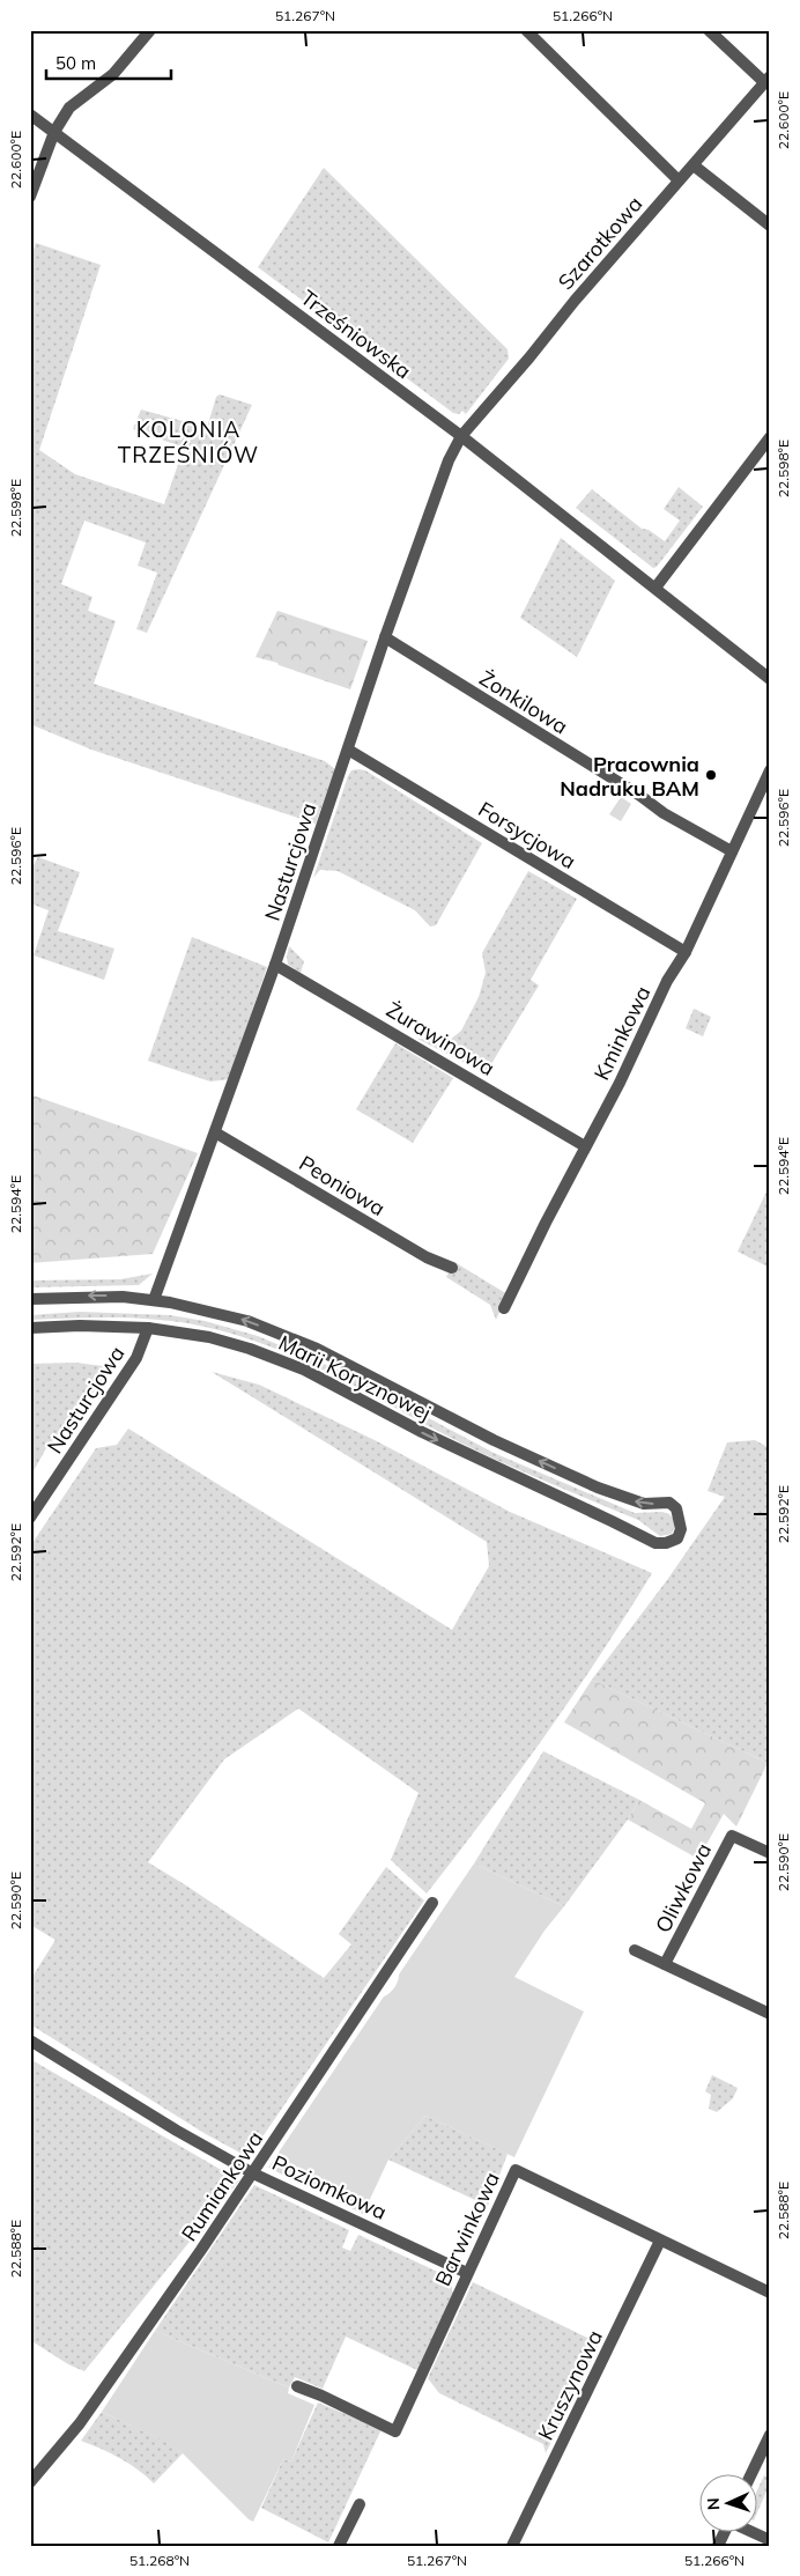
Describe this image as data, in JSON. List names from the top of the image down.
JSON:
{
  "streets": {
    "street": [
      "Szarotkowa",
      "Trześniowska",
      "Żonkilowa",
      "Forsycjowa",
      "Nasturcjowa",
      "Kminkowa",
      "Żurawinowa",
      "Peoniowa",
      "Marii Koryznowej",
      "Oliwkowa",
      "Rumiankowa",
      "Poziomkowa",
      "Barwinkowa",
      "Kruszynowa"
    ]
  },
  "crossings": [
    ["Szarotkowa", "Trześniowska"],
    ["Szarotkowa", "Nasturcjowa"],
    ["Trześniowska", "Nasturcjowa"],
    ["Żonkilowa", "Nasturcjowa"],
    ["Żonkilowa", "Kminkowa"],
    ["Forsycjowa", "Nasturcjowa"],
    ["Forsycjowa", "Kminkowa"],
    ["Nasturcjowa", "Żurawinowa"],
    ["Nasturcjowa", "Peoniowa"],
    ["Nasturcjowa", "Marii Koryznowej"],
    ["Kminkowa", "Żurawinowa"],
    ["Rumiankowa", "Poziomkowa"],
    ["Poziomkowa", "Barwinkowa"],
    ["Barwinkowa", "Kruszynowa"]
  ],
  "districts": ["KOLONIA TRZEŚNIÓW"],
  "places": ["Pracownia Nadruku BAM"],
  "scale_bar": "50 m",
  "north": "left",
  "coordinates": [
    "51.267°N",
    "51.266°N",
    "22.600°E",
    "22.598°E",
    "22.596°E",
    "22.594°E",
    "22.592°E",
    "22.590°E",
    "22.588°E",
    "51.268°N"
  ]
}
